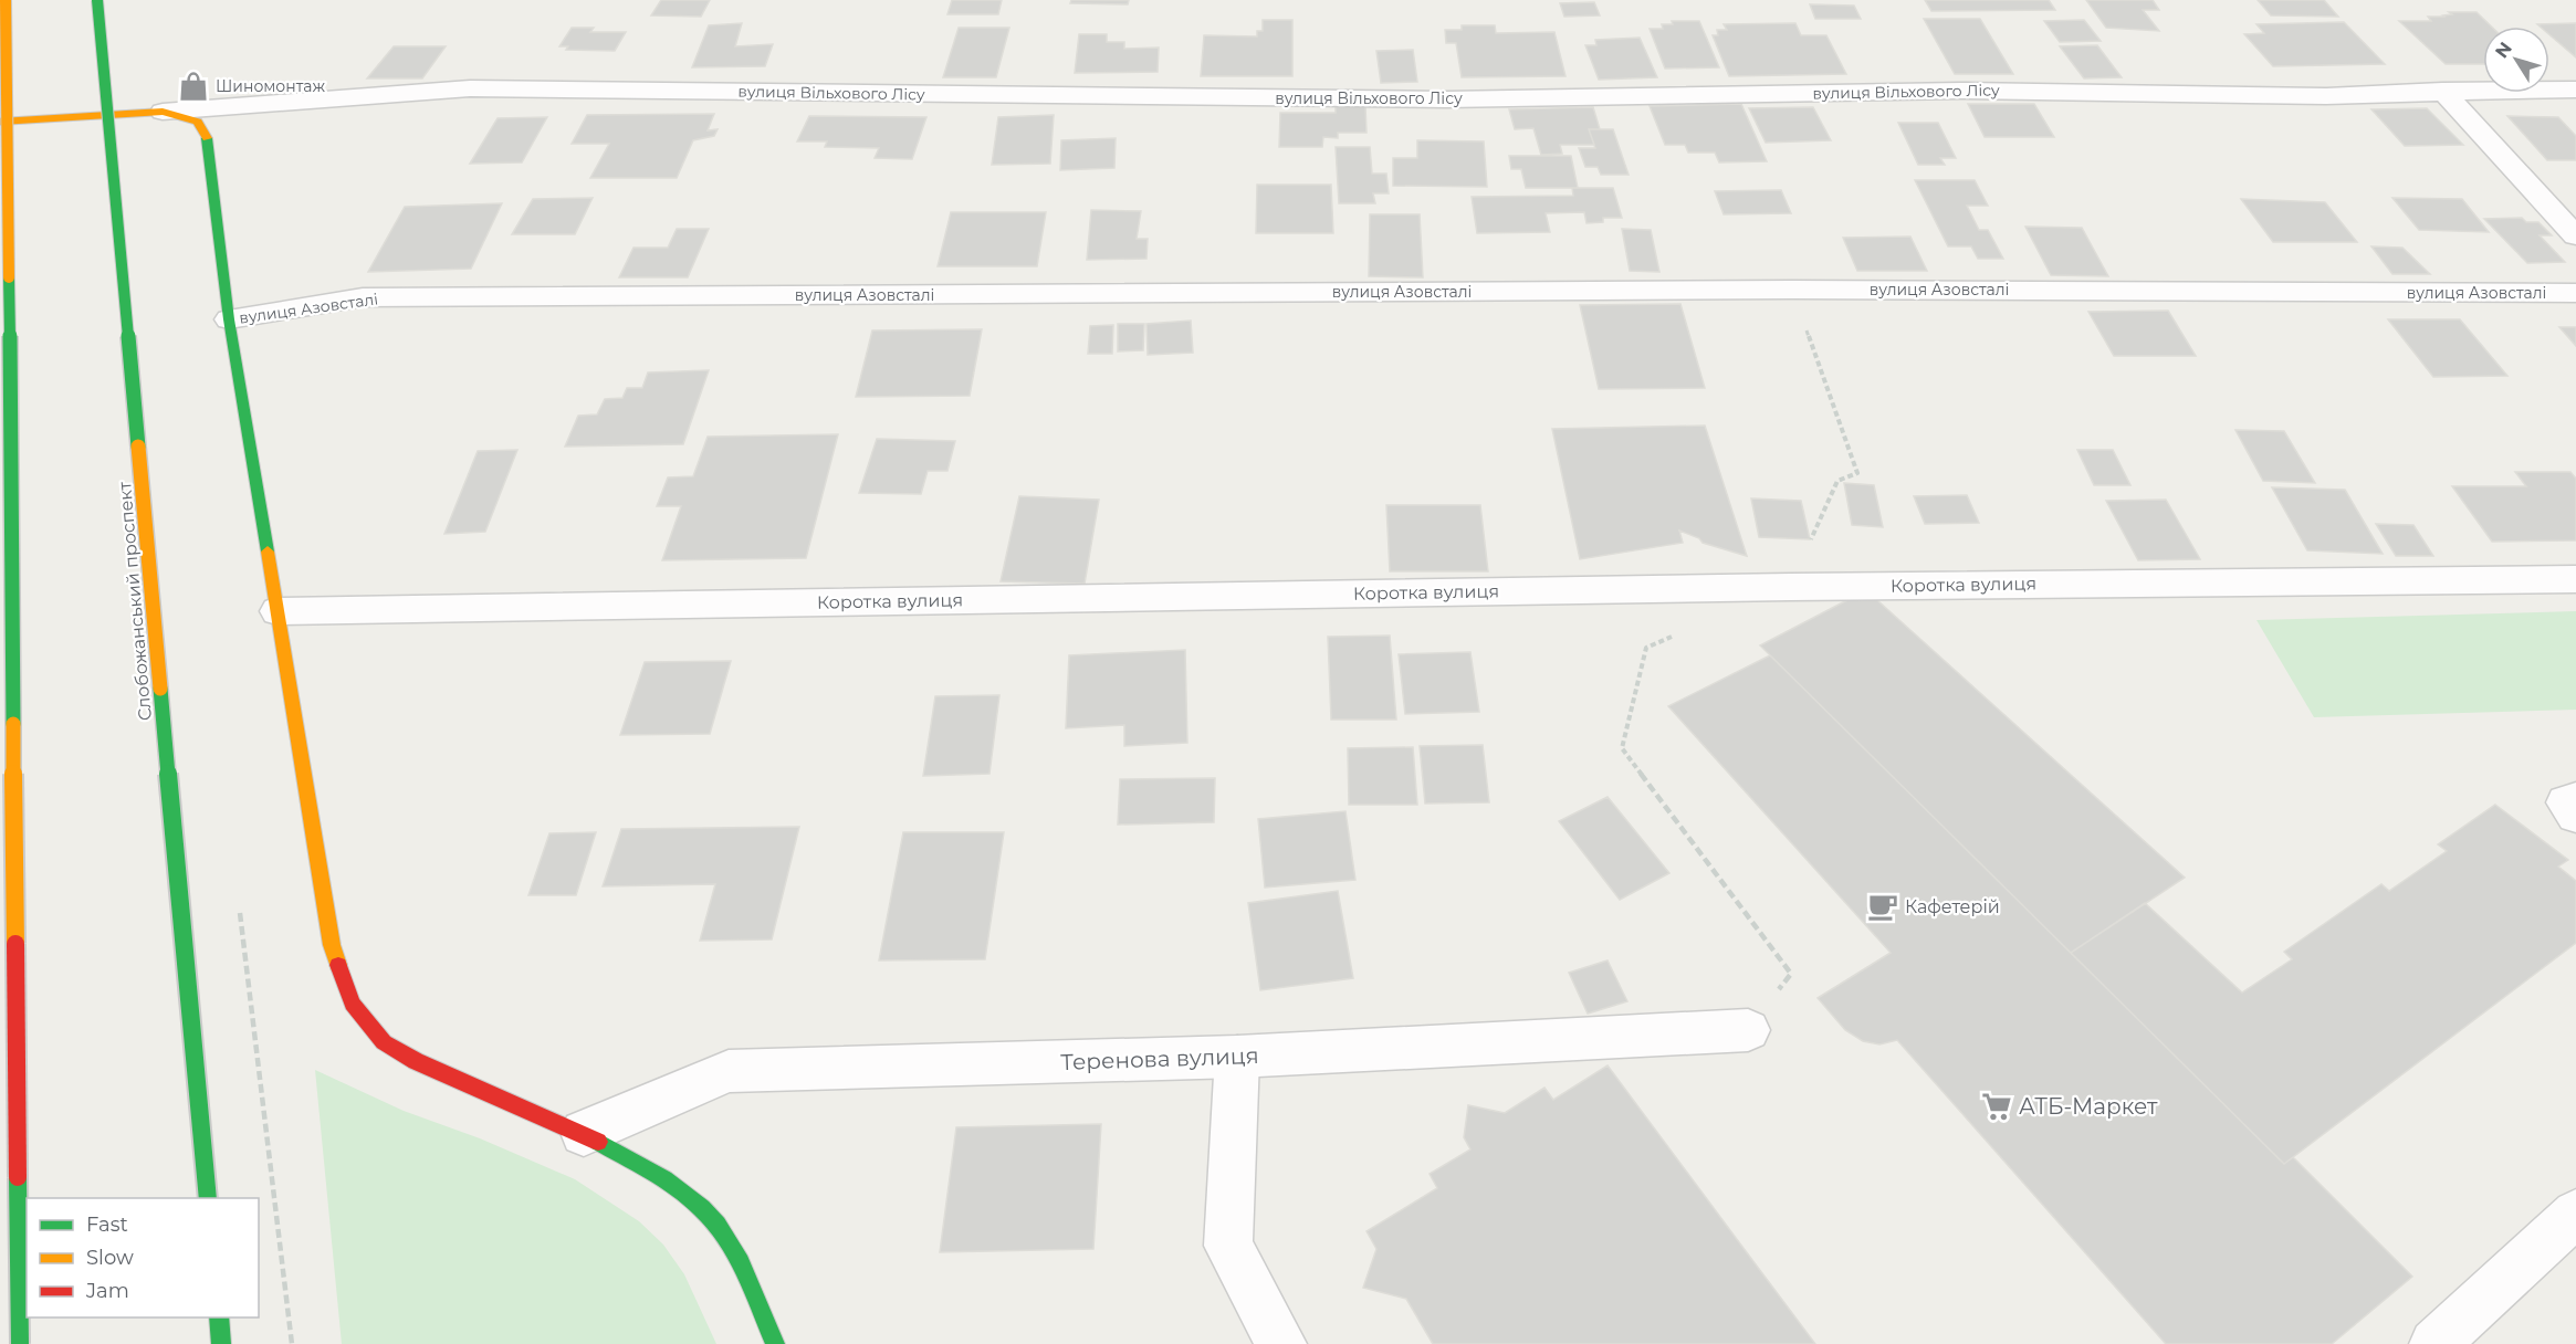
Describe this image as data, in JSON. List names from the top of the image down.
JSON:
{
  "streets": {
    "main road": ["Слобожанський проспект"],
    "street": [
      "вулиця Вільхового Лісу",
      "вулиця Азовсталі",
      "Коротка вулиця",
      "Теренова вулиця"
    ]
  },
  "places": {
    "shop": ["Шиномонтаж"],
    "cafe": ["Кафетерій"],
    "supermarket": ["АТБ-Маркет"]
  },
  "legend": ["Fast", "Slow", "Jam"],
  "north": "top left"
}
